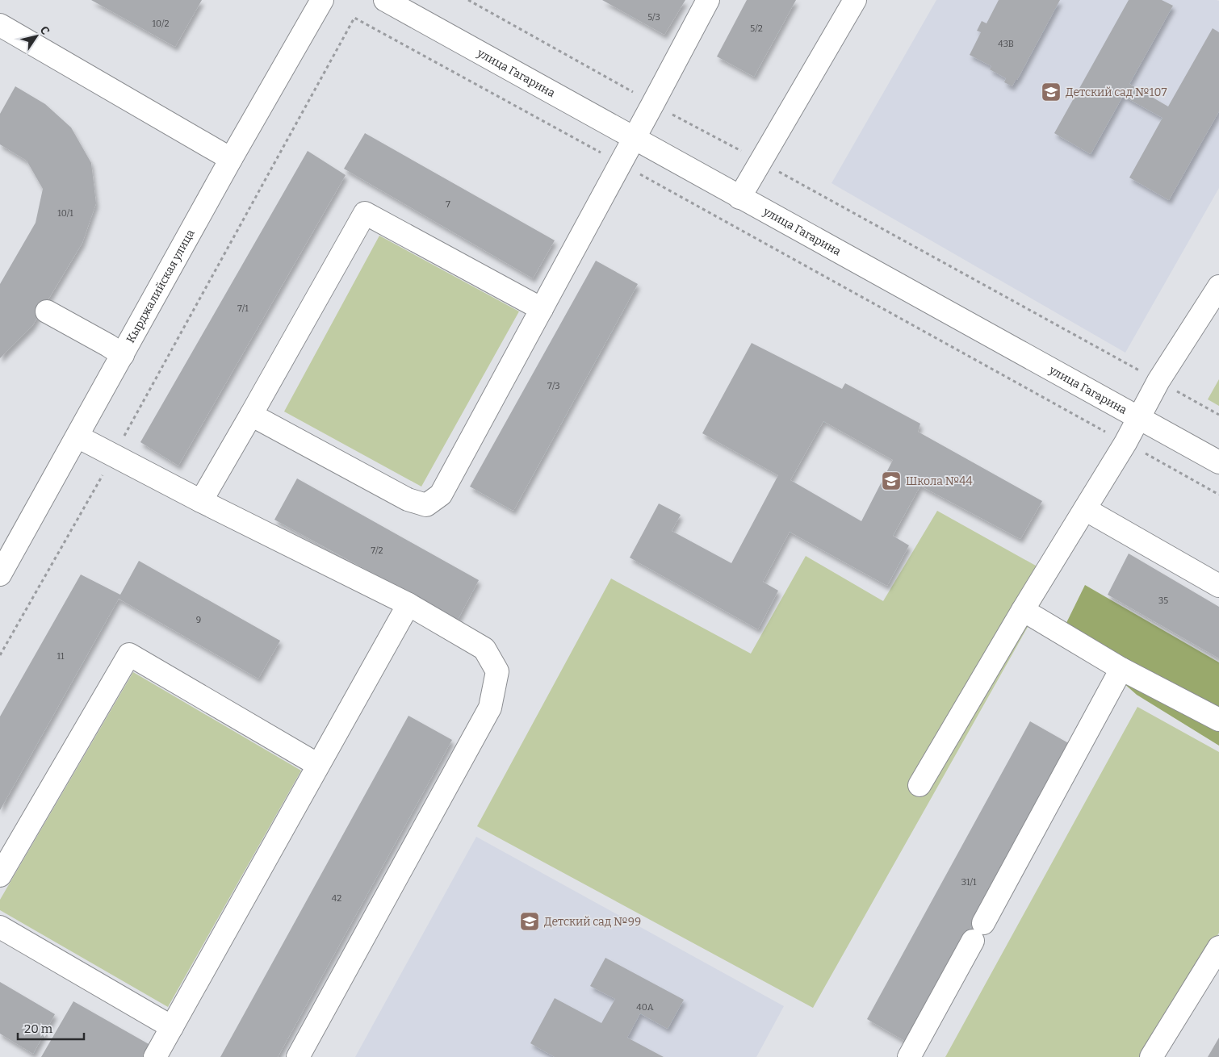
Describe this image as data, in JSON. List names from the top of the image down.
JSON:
{
  "streets": {
    "street": ["улица Гагарина", "Кырджалийская улица"]
  },
  "places": {
    "school or university": ["Детский сад №107", "Школа №44", "Детский сад №99"]
  },
  "house_numbers": [
    "5/3",
    "10/2",
    "5/2",
    "43В",
    "7",
    "10/1",
    "7/1",
    "7/3",
    "7/2",
    "35",
    "9",
    "11",
    "31/1",
    "42",
    "40А"
  ],
  "scale_bar": "20 m",
  "north": "top right"
}
